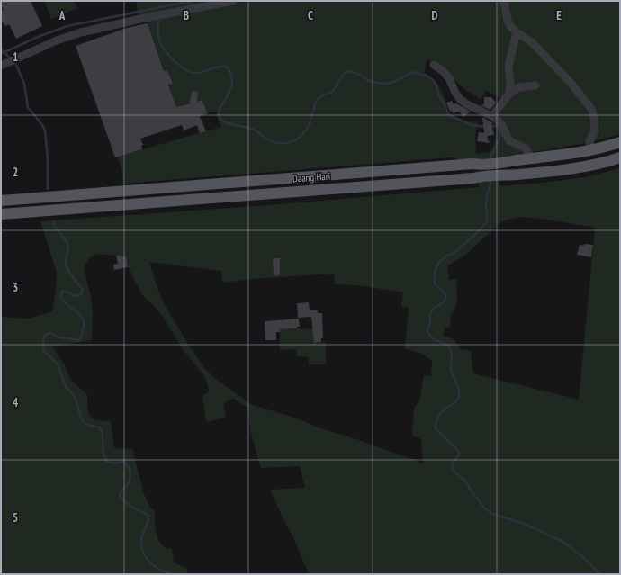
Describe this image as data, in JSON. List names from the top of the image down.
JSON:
{
  "streets": {
    "main road": ["Daang Hari"]
  },
  "grid": {
    "columns": [
      "A",
      "B",
      "C",
      "D",
      "E"
    ],
    "rows": [
      "1",
      "2",
      "3",
      "4",
      "5"
    ]
  }
}
